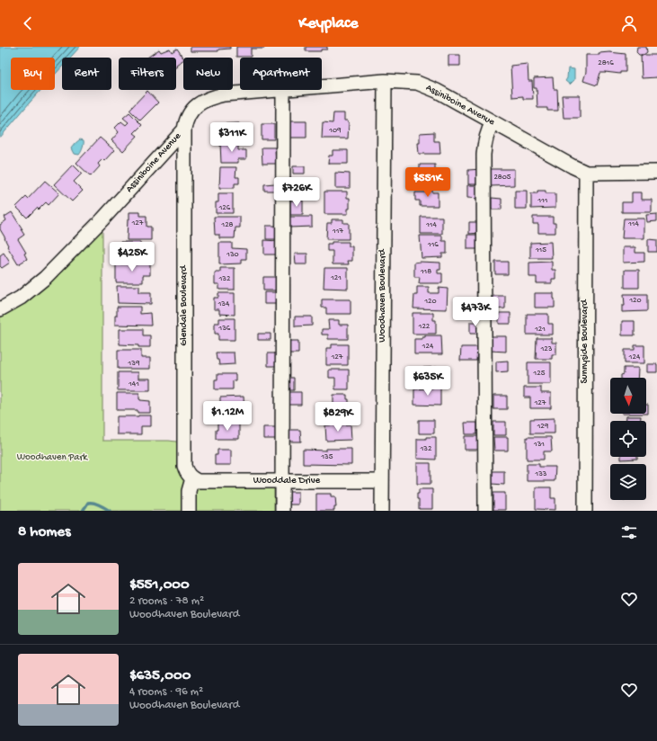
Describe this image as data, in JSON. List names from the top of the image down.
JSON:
{
  "streets": {
    "street": [
      "Assiniboine Avenue",
      "Woodhaven Boulevard",
      "Glendale Boulevard",
      "Sunnyside Boulevard",
      "Wooddale Drive"
    ]
  },
  "crossings": [
    ["Assiniboine Avenue", "Woodhaven Boulevard"],
    ["Assiniboine Avenue", "Glendale Boulevard"],
    ["Assiniboine Avenue", "Sunnyside Boulevard"],
    ["Woodhaven Boulevard", "Wooddale Drive"],
    ["Glendale Boulevard", "Wooddale Drive"]
  ],
  "parks": ["Woodhaven Park"],
  "house_numbers": [
    "2816",
    "109",
    "2805",
    "111",
    "126",
    "127",
    "114",
    "128",
    "114",
    "117",
    "116",
    "115",
    "130",
    "118",
    "121",
    "132",
    "120",
    "120",
    "134",
    "122",
    "136",
    "121",
    "124",
    "123",
    "127",
    "124",
    "139",
    "125",
    "141",
    "127",
    "129",
    "131",
    "132",
    "135",
    "133"
  ],
  "north": "bottom",
  "page": {
    "header": "Keyplace",
    "chip": [
      "Buy",
      "Rent",
      "Filters",
      "New",
      "Apartment"
    ],
    "price": [
      "$311K",
      "$551K",
      "$726K",
      "$425K",
      "$473K",
      "$635K",
      "$1.12M",
      "$829K"
    ],
    "heading": "8 homes",
    "list": [
      {
        "name": "$551,000",
        "note": "2 rooms · 78 m² · Woodhaven Boulevard"
      },
      {
        "name": "$635,000",
        "note": "4 rooms · 96 m² · Woodhaven Boulevard"
      }
    ]
  }
}
